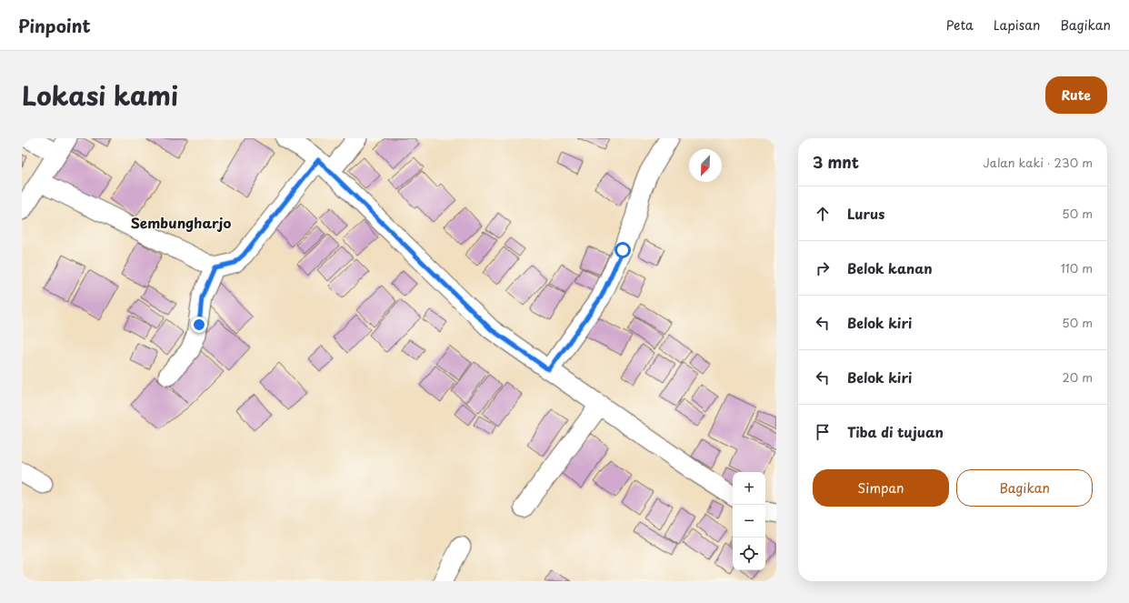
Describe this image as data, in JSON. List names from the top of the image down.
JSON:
{
  "districts": ["Sembungharjo"],
  "north": "bottom left",
  "page": {
    "header": "Pinpoint",
    "nav": ["Peta", "Lapisan", "Bagikan"],
    "title": "Lokasi kami",
    "buttons": [
      "Rute",
      ["Simpan", "Bagikan"]
    ],
    "heading": ["3 mnt", "Jalan kaki · 230 m"],
    "list": [
      ["Lurus", "50 m"],
      ["Belok kanan", "110 m"],
      ["Belok kiri", "50 m"],
      ["Belok kiri", "20 m"],
      "Tiba di tujuan"
    ],
    "map_buttons": ["+", "−"]
  }
}
